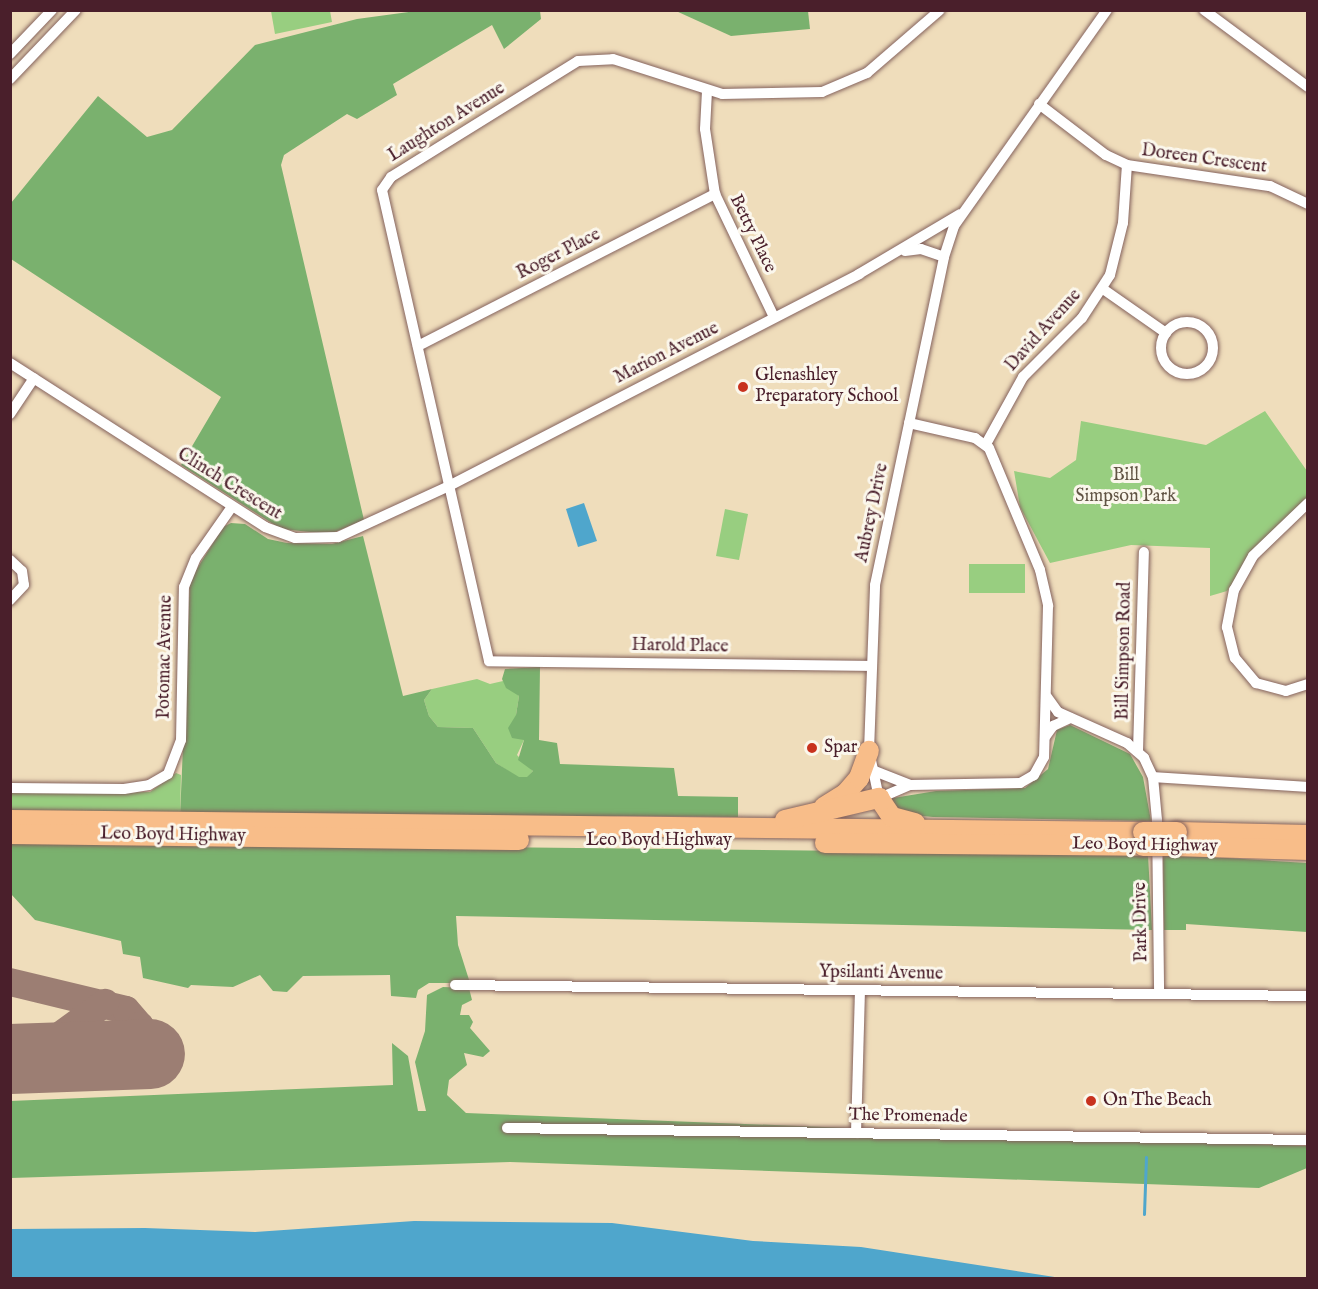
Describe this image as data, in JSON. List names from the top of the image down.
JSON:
{
  "streets": {
    "highway": ["Leo Boyd Highway"],
    "street": [
      "Laughton Avenue",
      "Doreen Crescent",
      "Betty Place",
      "Roger Place",
      "David Avenue",
      "Marion Avenue",
      "Clinch Crescent",
      "Aubrey Drive",
      "Harold Place",
      "Bill Simpson Road",
      "Potomac Avenue",
      "Park Drive",
      "Ypsilanti Avenue",
      "The Promenade"
    ]
  },
  "crossings": [
    ["Laughton Avenue", "Betty Place"],
    ["Laughton Avenue", "Roger Place"],
    ["Laughton Avenue", "Marion Avenue"],
    ["Laughton Avenue", "Clinch Crescent"],
    ["Laughton Avenue", "Harold Place"],
    ["Doreen Crescent", "David Avenue"],
    ["Doreen Crescent", "Marion Avenue"],
    ["Betty Place", "Roger Place"],
    ["Betty Place", "Marion Avenue"],
    ["Marion Avenue", "Clinch Crescent"],
    ["Marion Avenue", "Aubrey Drive"],
    ["Clinch Crescent", "Potomac Avenue"],
    ["Aubrey Drive", "Harold Place"],
    ["Bill Simpson Road", "Park Drive"],
    ["Park Drive", "Ypsilanti Avenue"]
  ],
  "parks": ["Bill Simpson Park"],
  "places": ["Glenashley Preparatory School", "Spar", "On The Beach"]
}
